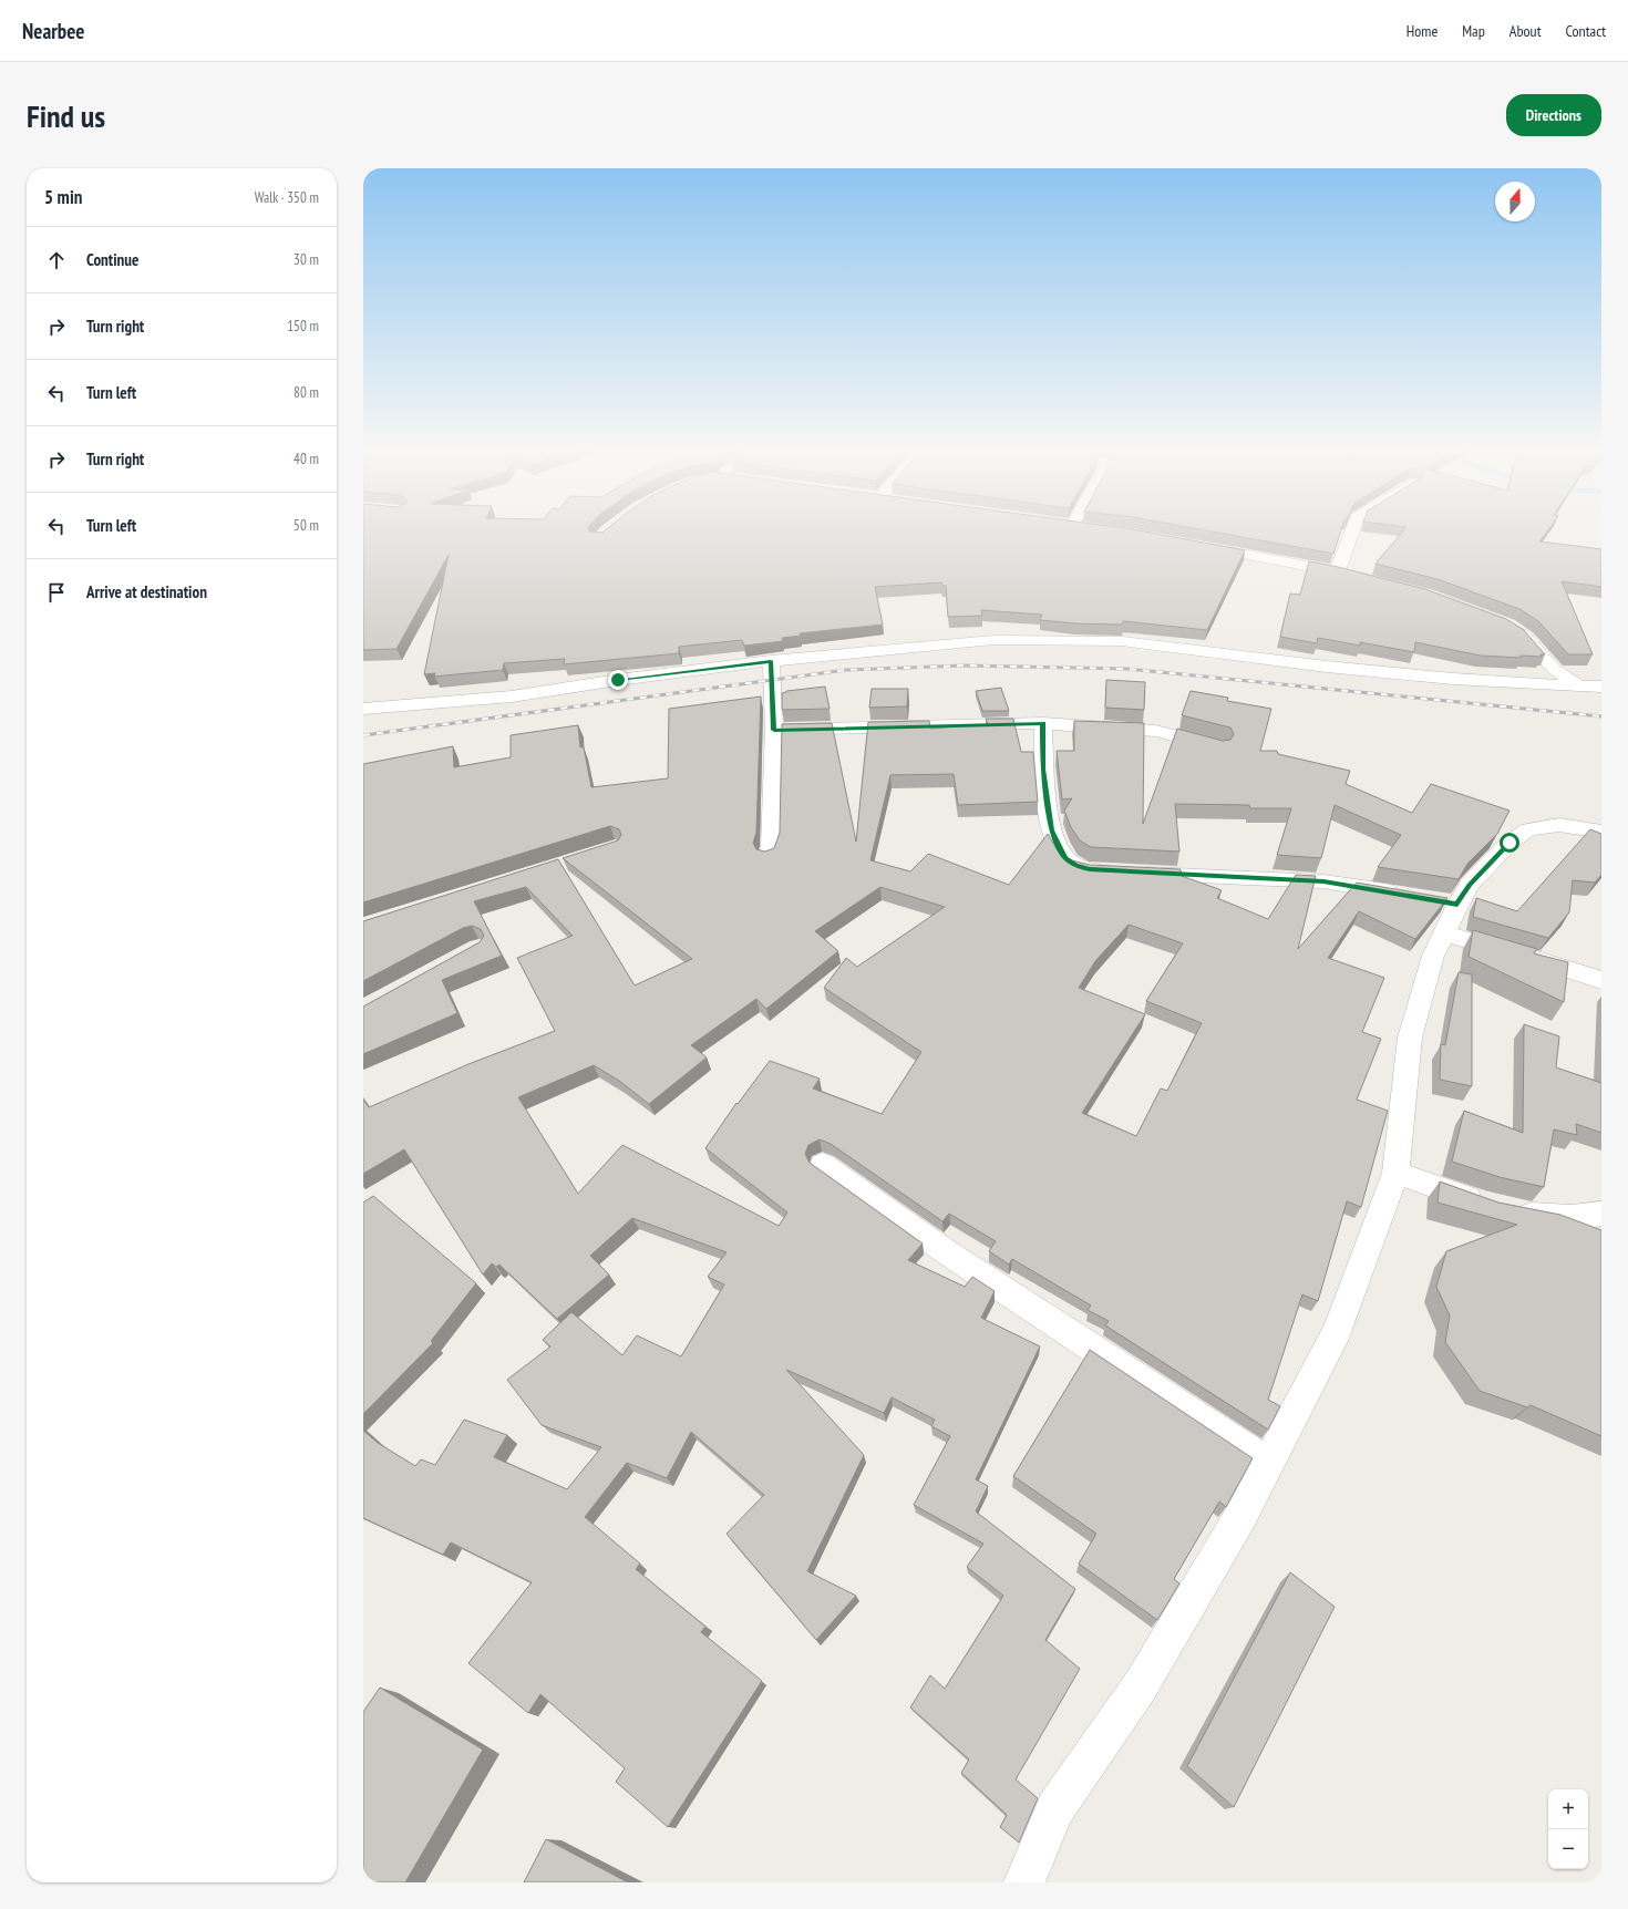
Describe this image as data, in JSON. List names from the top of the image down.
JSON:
{
  "north": "top",
  "page": {
    "header": "Nearbee",
    "nav": [
      "Home",
      "Map",
      "About",
      "Contact"
    ],
    "buttons": "Directions",
    "title": "Find us",
    "heading": ["5 min", "Walk · 350 m"],
    "list": [
      ["Continue", "30 m"],
      ["Turn right", "150 m"],
      ["Turn left", "80 m"],
      ["Turn right", "40 m"],
      ["Turn left", "50 m"],
      "Arrive at destination"
    ],
    "map_buttons": ["+", "−"]
  }
}
